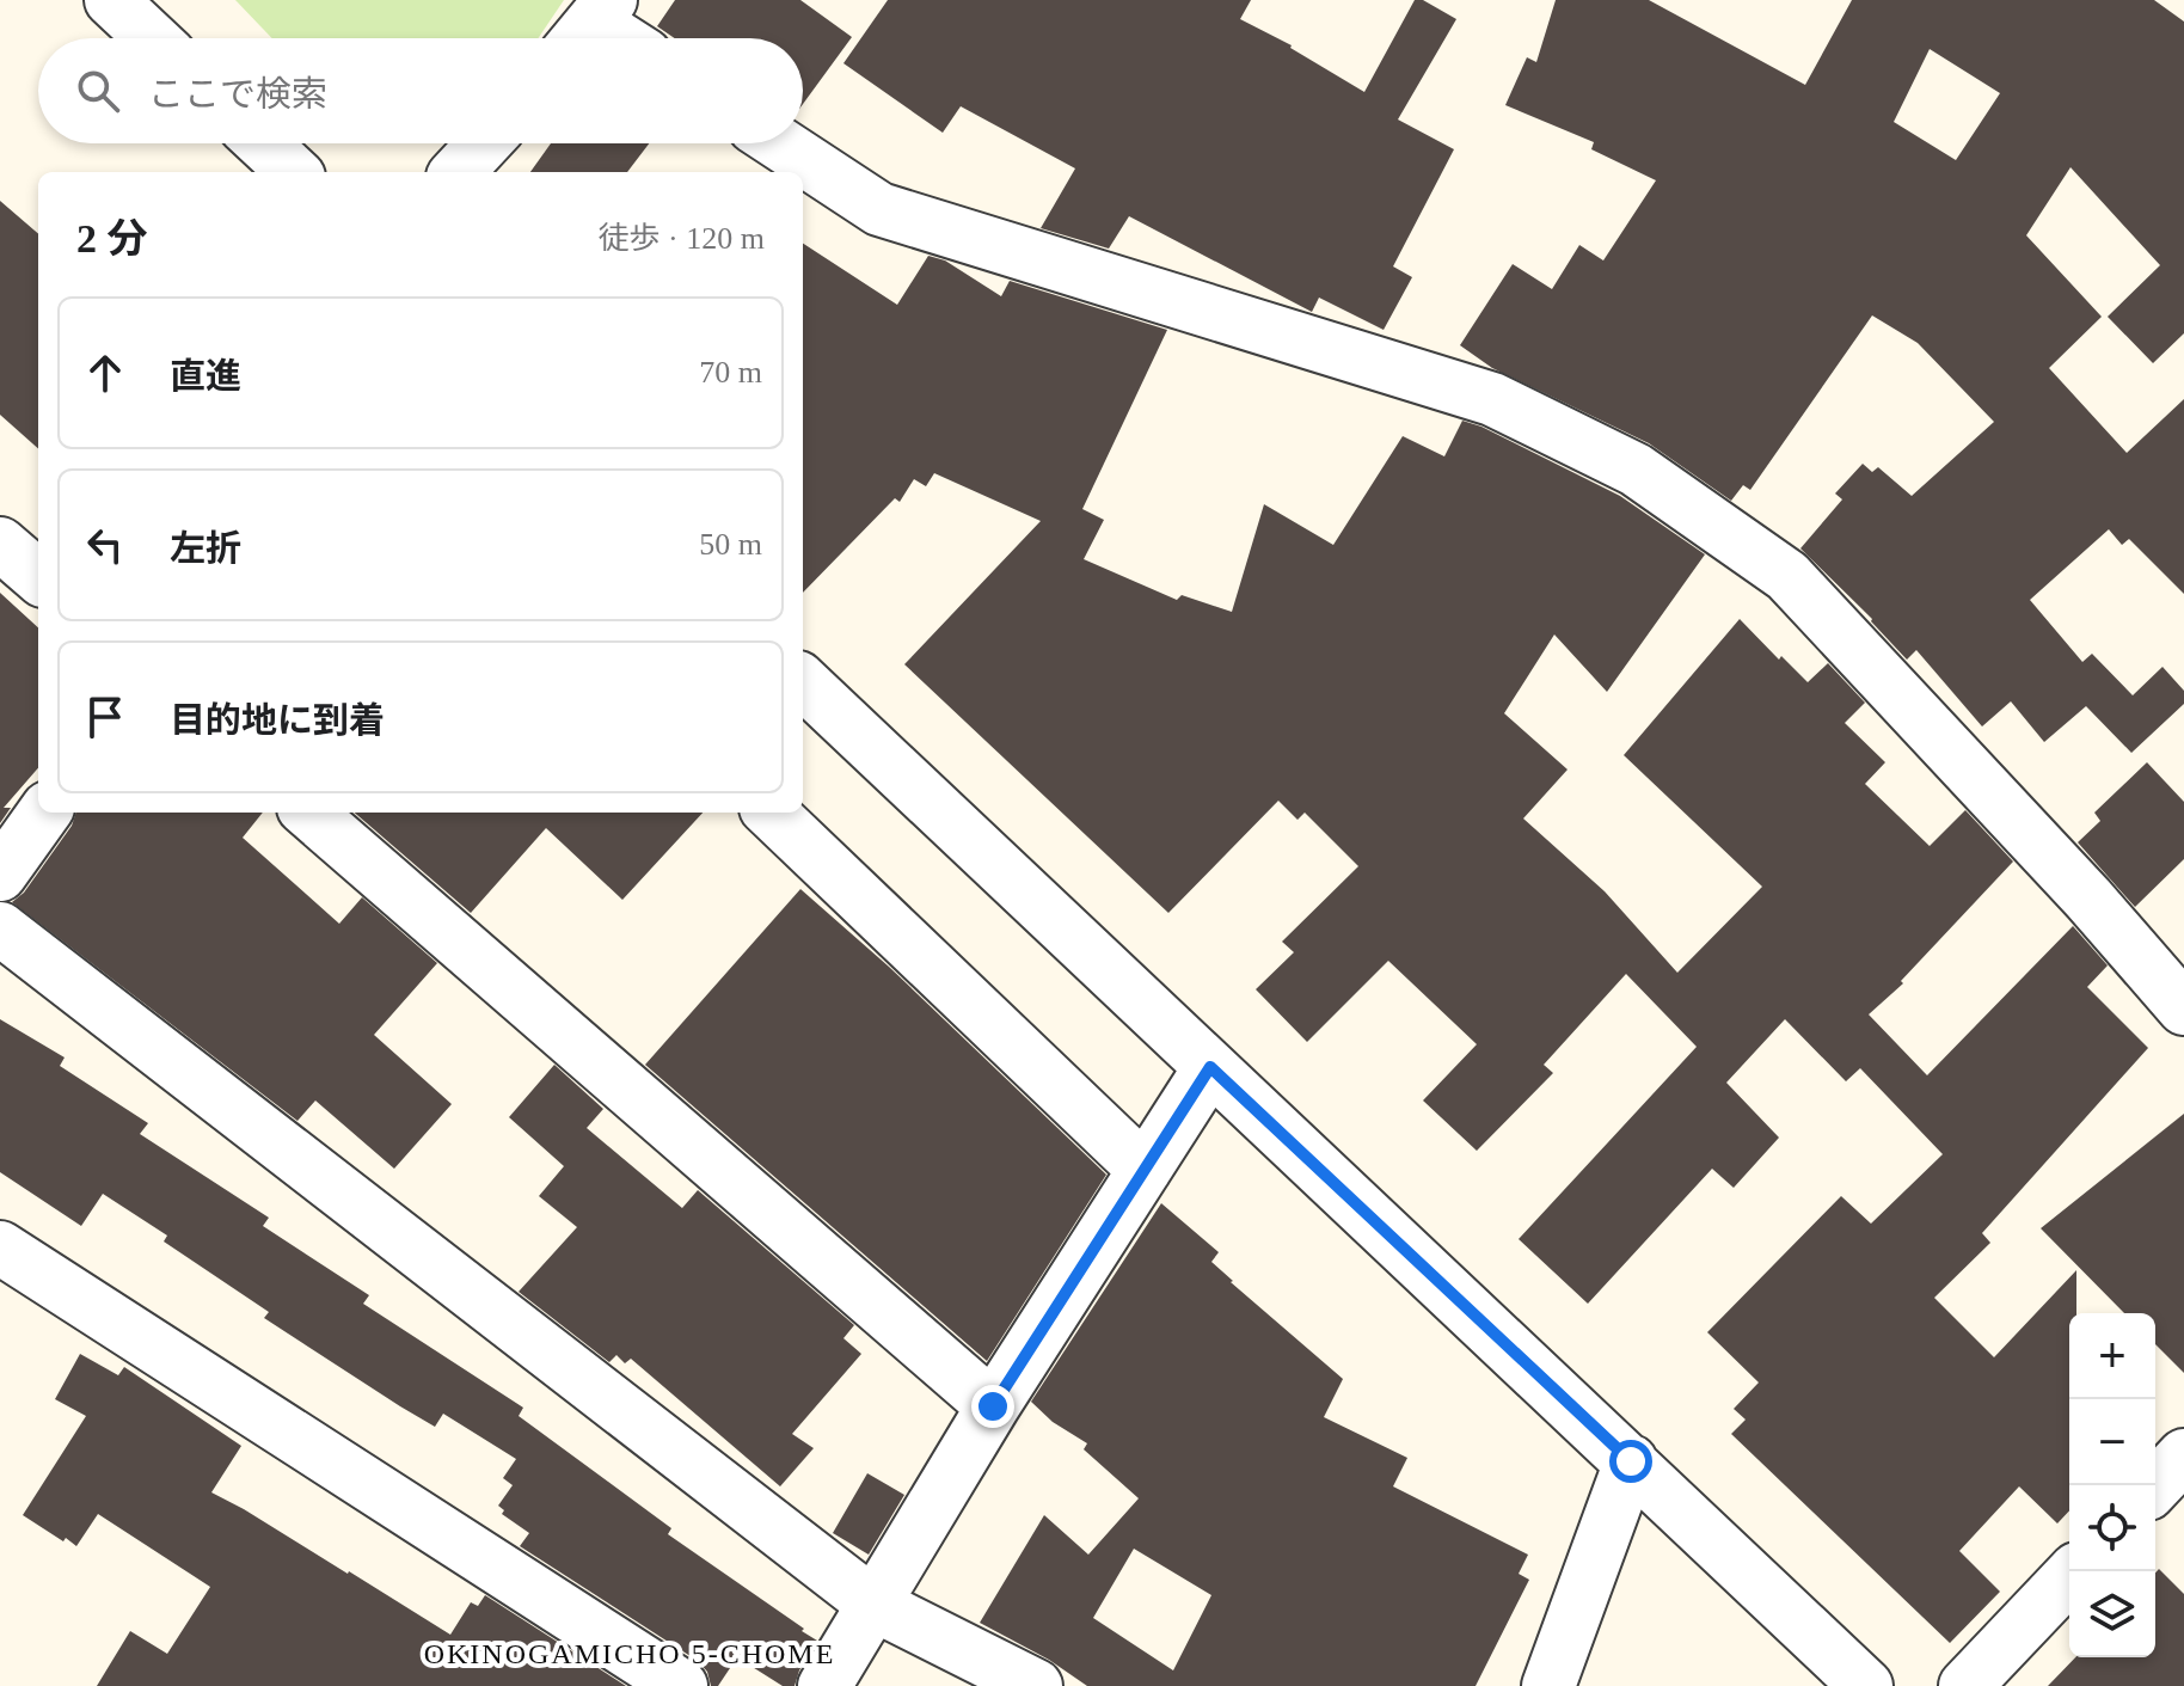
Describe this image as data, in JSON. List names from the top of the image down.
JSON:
{
  "districts": ["OKINOGAMICHO 5-CHOME"],
  "page": {
    "search": "ここで検索",
    "heading": ["2 分", "徒歩 · 120 m"],
    "list": [
      ["直進", "70 m"],
      ["左折", "50 m"],
      "目的地に到着"
    ],
    "map_buttons": ["+", "−"]
  }
}
